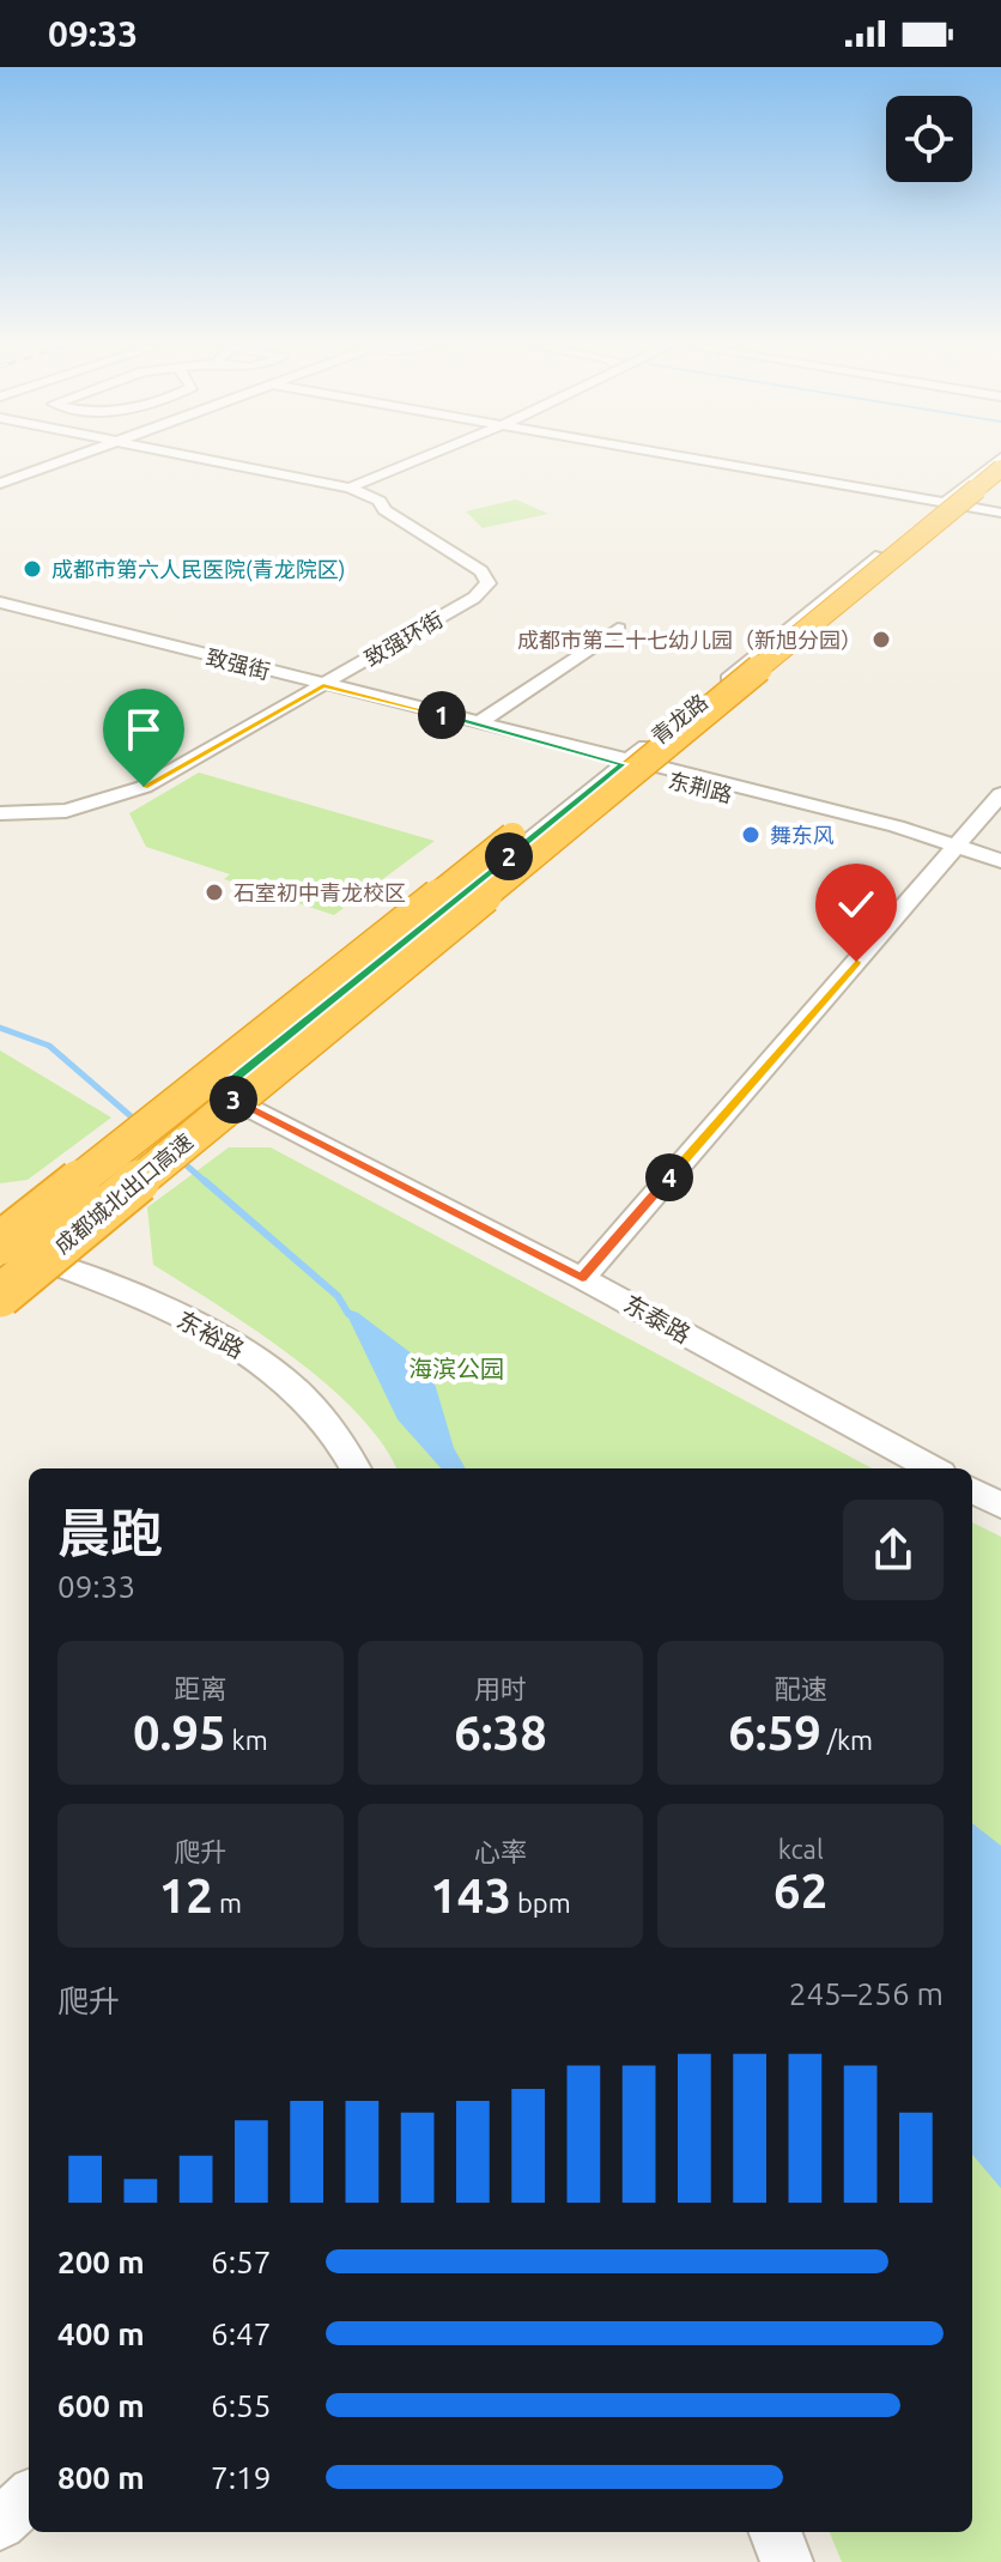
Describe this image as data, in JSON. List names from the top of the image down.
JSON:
{
  "streets": {
    "highway": ["成都城北出口高速"],
    "street": [
      "致强环街",
      "致强街",
      "青龙路",
      "东荆路",
      "东泰路",
      "东裕路"
    ]
  },
  "crossings": [
    ["致强环街", "致强街"],
    ["致强街", "东荆路"],
    ["青龙路", "东荆路"],
    ["青龙路", "成都城北出口高速"],
    ["青龙路", "东泰路"],
    ["青龙路", "东裕路"],
    ["成都城北出口高速", "东裕路"]
  ],
  "parks": ["海滨公园"],
  "places": [
    "成都市第六人民医院(青龙院区)",
    "成都市第二十七幼儿园（新旭分园）",
    "舞东风",
    "石室初中青龙校区"
  ],
  "page": {
    "status": "09:33",
    "pins": [
      "1",
      "2",
      "3",
      "4"
    ],
    "heading": ["晨跑", "09:33"],
    "stats": [
      ["距离", "0.95 km"],
      ["用时", "6:38"],
      ["配速", "6:59 /km"],
      ["爬升", "12 m"],
      ["心率", "143 bpm"],
      ["kcal", "62"]
    ],
    "chart": ["爬升", "245–256 m"],
    "list": [
      {
        "name": "200 m",
        "note": "6:57"
      },
      {
        "name": "400 m",
        "note": "6:47"
      },
      {
        "name": "600 m",
        "note": "6:55"
      },
      {
        "name": "800 m",
        "note": "7:19"
      }
    ]
  }
}
